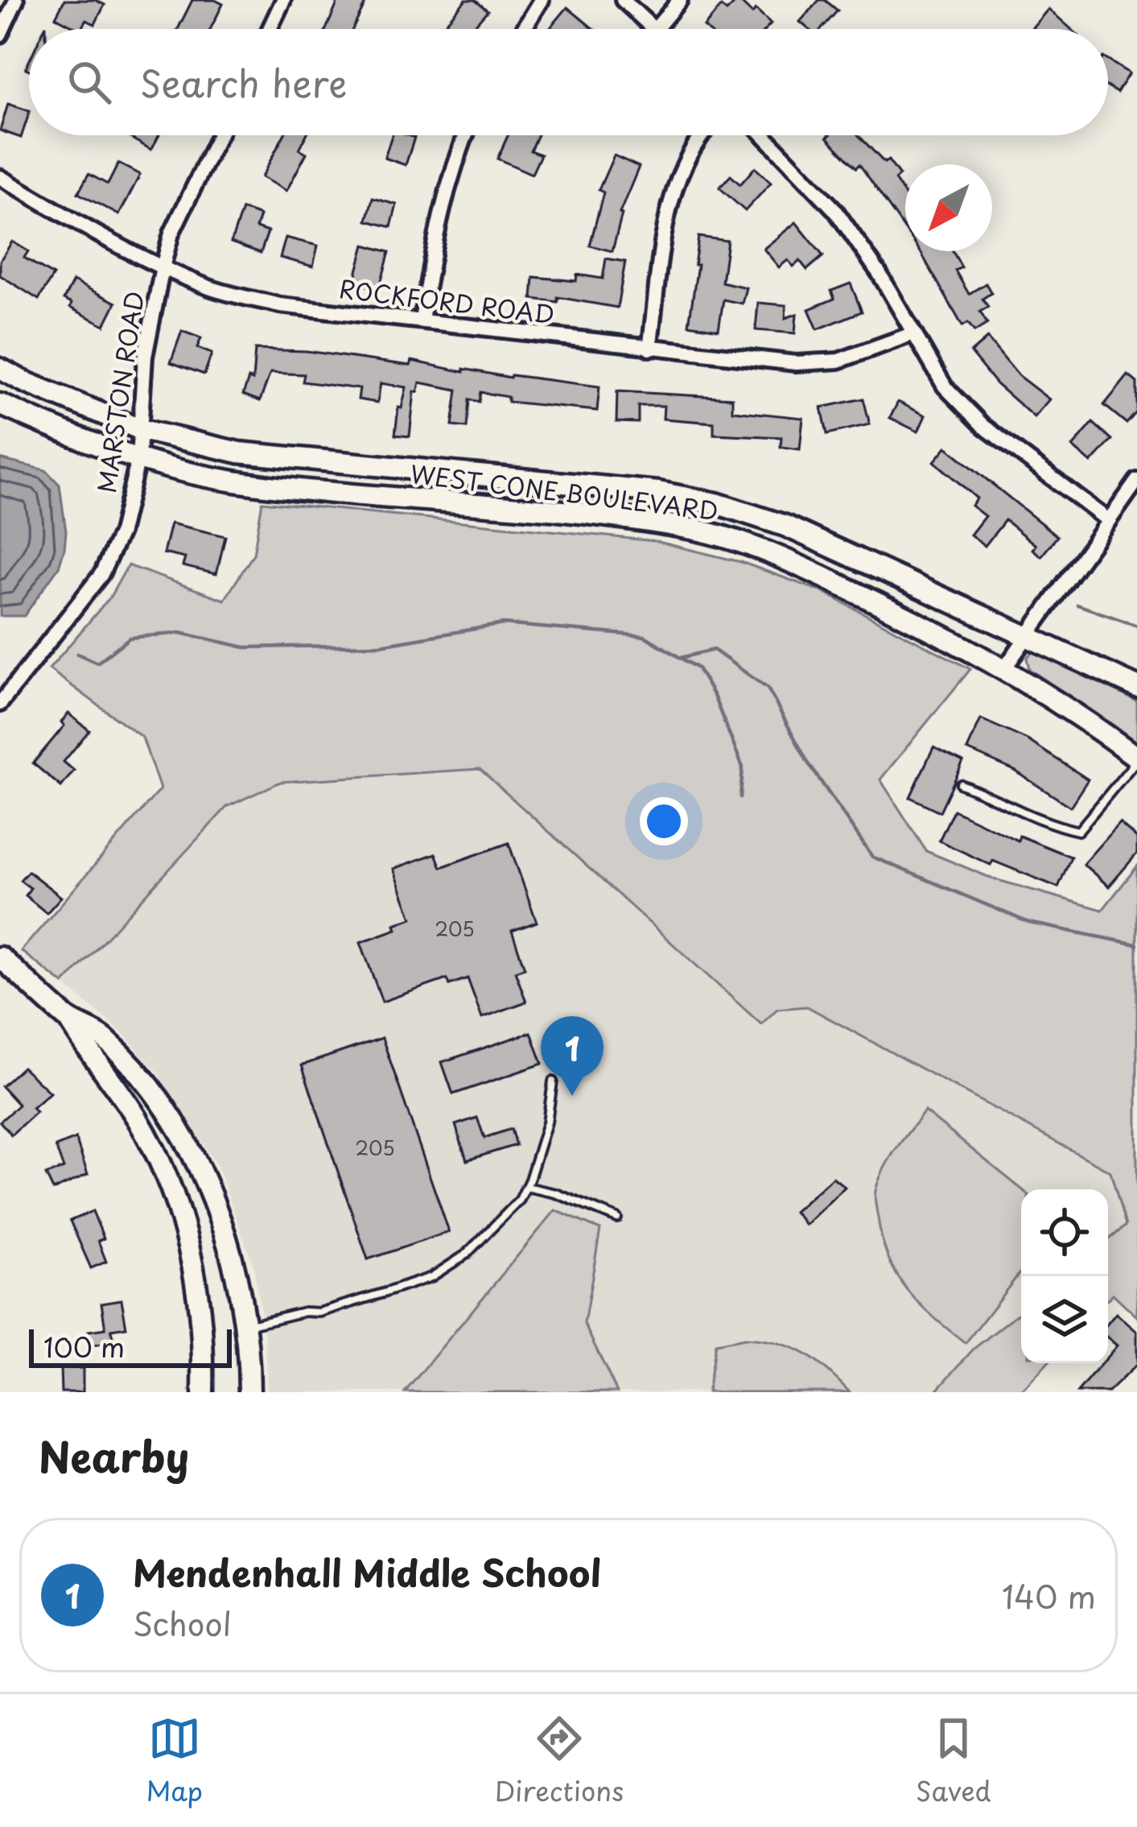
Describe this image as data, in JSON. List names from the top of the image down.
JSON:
{
  "streets": {
    "main road": ["WEST CONE BOULEVARD"],
    "street": ["ROCKFORD ROAD", "MARSTON ROAD"]
  },
  "crossings": [
    ["ROCKFORD ROAD", "MARSTON ROAD"],
    ["MARSTON ROAD", "WEST CONE BOULEVARD"]
  ],
  "house_numbers": ["205", "205"],
  "scale_bar": "100 m",
  "north": "bottom left",
  "page": {
    "search": "Search here",
    "pins": "1",
    "scale": "100 m",
    "heading": "Nearby",
    "list": [
      {
        "mark": "1",
        "name": "Mendenhall Middle School",
        "note": "School",
        "value": "140 m"
      }
    ],
    "nav": ["Map", "Directions", "Saved"]
  }
}
